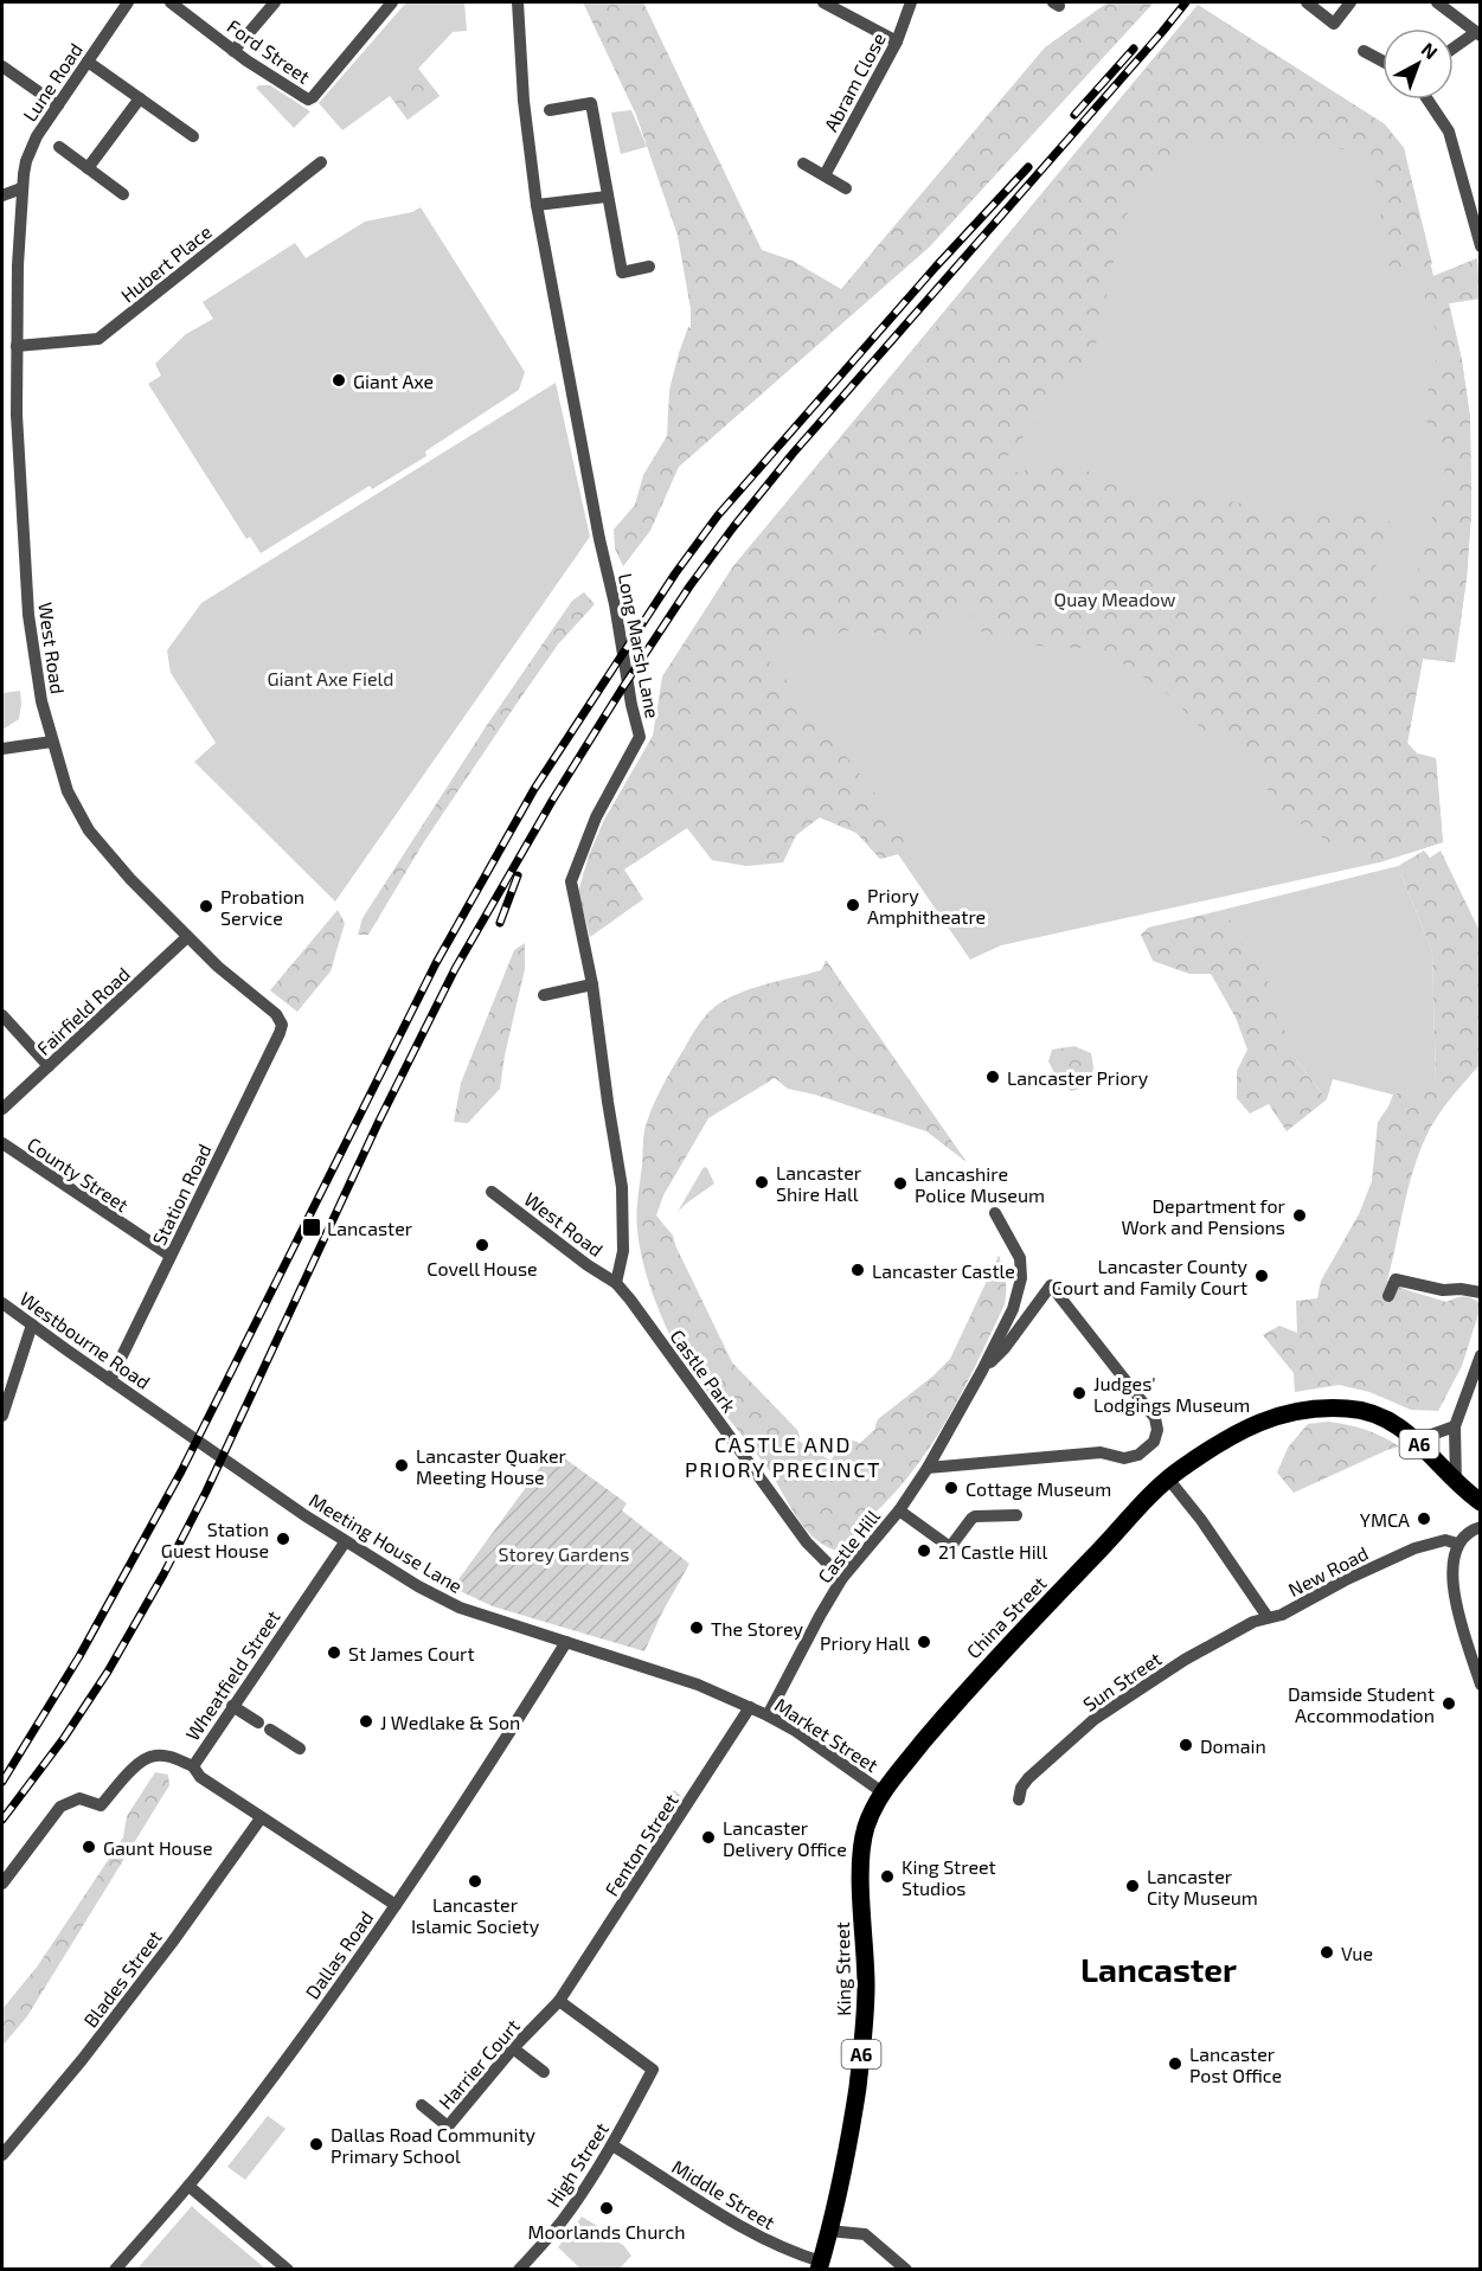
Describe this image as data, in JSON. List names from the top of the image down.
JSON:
{
  "streets": {
    "main road": ["A6", "China Street", "King Street"],
    "street": [
      "Ford Street",
      "Lune Road",
      "Abram Close",
      "Hubert Place",
      "Long Marsh Lane",
      "West Road",
      "Fairfield Road",
      "County Street",
      "Station Road",
      "Westbourne Road",
      "Castle Park",
      "Meeting House Lane",
      "Castle Hill",
      "New Road",
      "Wheatfield Street",
      "Sun Street",
      "Market Street",
      "Fenton Street",
      "Dallas Road",
      "Blades Street",
      "Harrier Court",
      "High Street",
      "Middle Street"
    ]
  },
  "crossings": [
    ["Lune Road", "West Road"],
    ["Hubert Place", "West Road"],
    ["Long Marsh Lane", "West Road"],
    ["Long Marsh Lane", "Castle Park"],
    ["West Road", "Fairfield Road"],
    ["West Road", "Station Road"],
    ["West Road", "Castle Park"],
    ["County Street", "Station Road"],
    ["Station Road", "Westbourne Road"],
    ["Westbourne Road", "Meeting House Lane"],
    ["Castle Park", "Castle Hill"],
    ["A6", "China Street"],
    ["A6", "King Street"],
    ["A6", "Middle Street"],
    ["Meeting House Lane", "Wheatfield Street"],
    ["Meeting House Lane", "Market Street"],
    ["Meeting House Lane", "Fenton Street"],
    ["Meeting House Lane", "Dallas Road"],
    ["Castle Hill", "Market Street"],
    ["New Road", "Sun Street"],
    ["China Street", "Market Street"],
    ["China Street", "King Street"],
    ["Wheatfield Street", "Dallas Road"],
    ["Wheatfield Street", "Blades Street"],
    ["Market Street", "Fenton Street"],
    ["Market Street", "King Street"],
    ["Fenton Street", "Harrier Court"],
    ["Fenton Street", "High Street"],
    ["Harrier Court", "High Street"],
    ["High Street", "Middle Street"]
  ],
  "districts": ["CASTLE AND PRIORY PRECINCT", "Lancaster"],
  "parks": ["Quay Meadow", "Giant Axe Field", "Storey Gardens"],
  "places": {
    "other": [
      "Giant Axe",
      "Priory Amphitheatre",
      "Probation Service",
      "Lancaster Priory",
      "Lancaster Shire Hall",
      "Lancashire Police Museum",
      "Department for Work and Pensions",
      "Covell House",
      "Lancaster Castle",
      "Lancaster County Court and Family Court",
      "Judges' Lodgings Museum",
      "Lancaster Quaker Meeting House",
      "Cottage Museum",
      "YMCA",
      "Station Guest House",
      "21 Castle Hill",
      "The Storey",
      "Priory Hall",
      "St James Court",
      "Damside Student Accommodation",
      "J Wedlake & Son",
      "Domain",
      "Lancaster Delivery Office",
      "Gaunt House",
      "King Street Studios",
      "Lancaster Islamic Society",
      "Lancaster City Museum",
      "Vue",
      "Lancaster Post Office",
      "Dallas Road Community Primary School",
      "Moorlands Church"
    ],
    "transit": ["Lancaster"]
  },
  "north": "top right"
}
